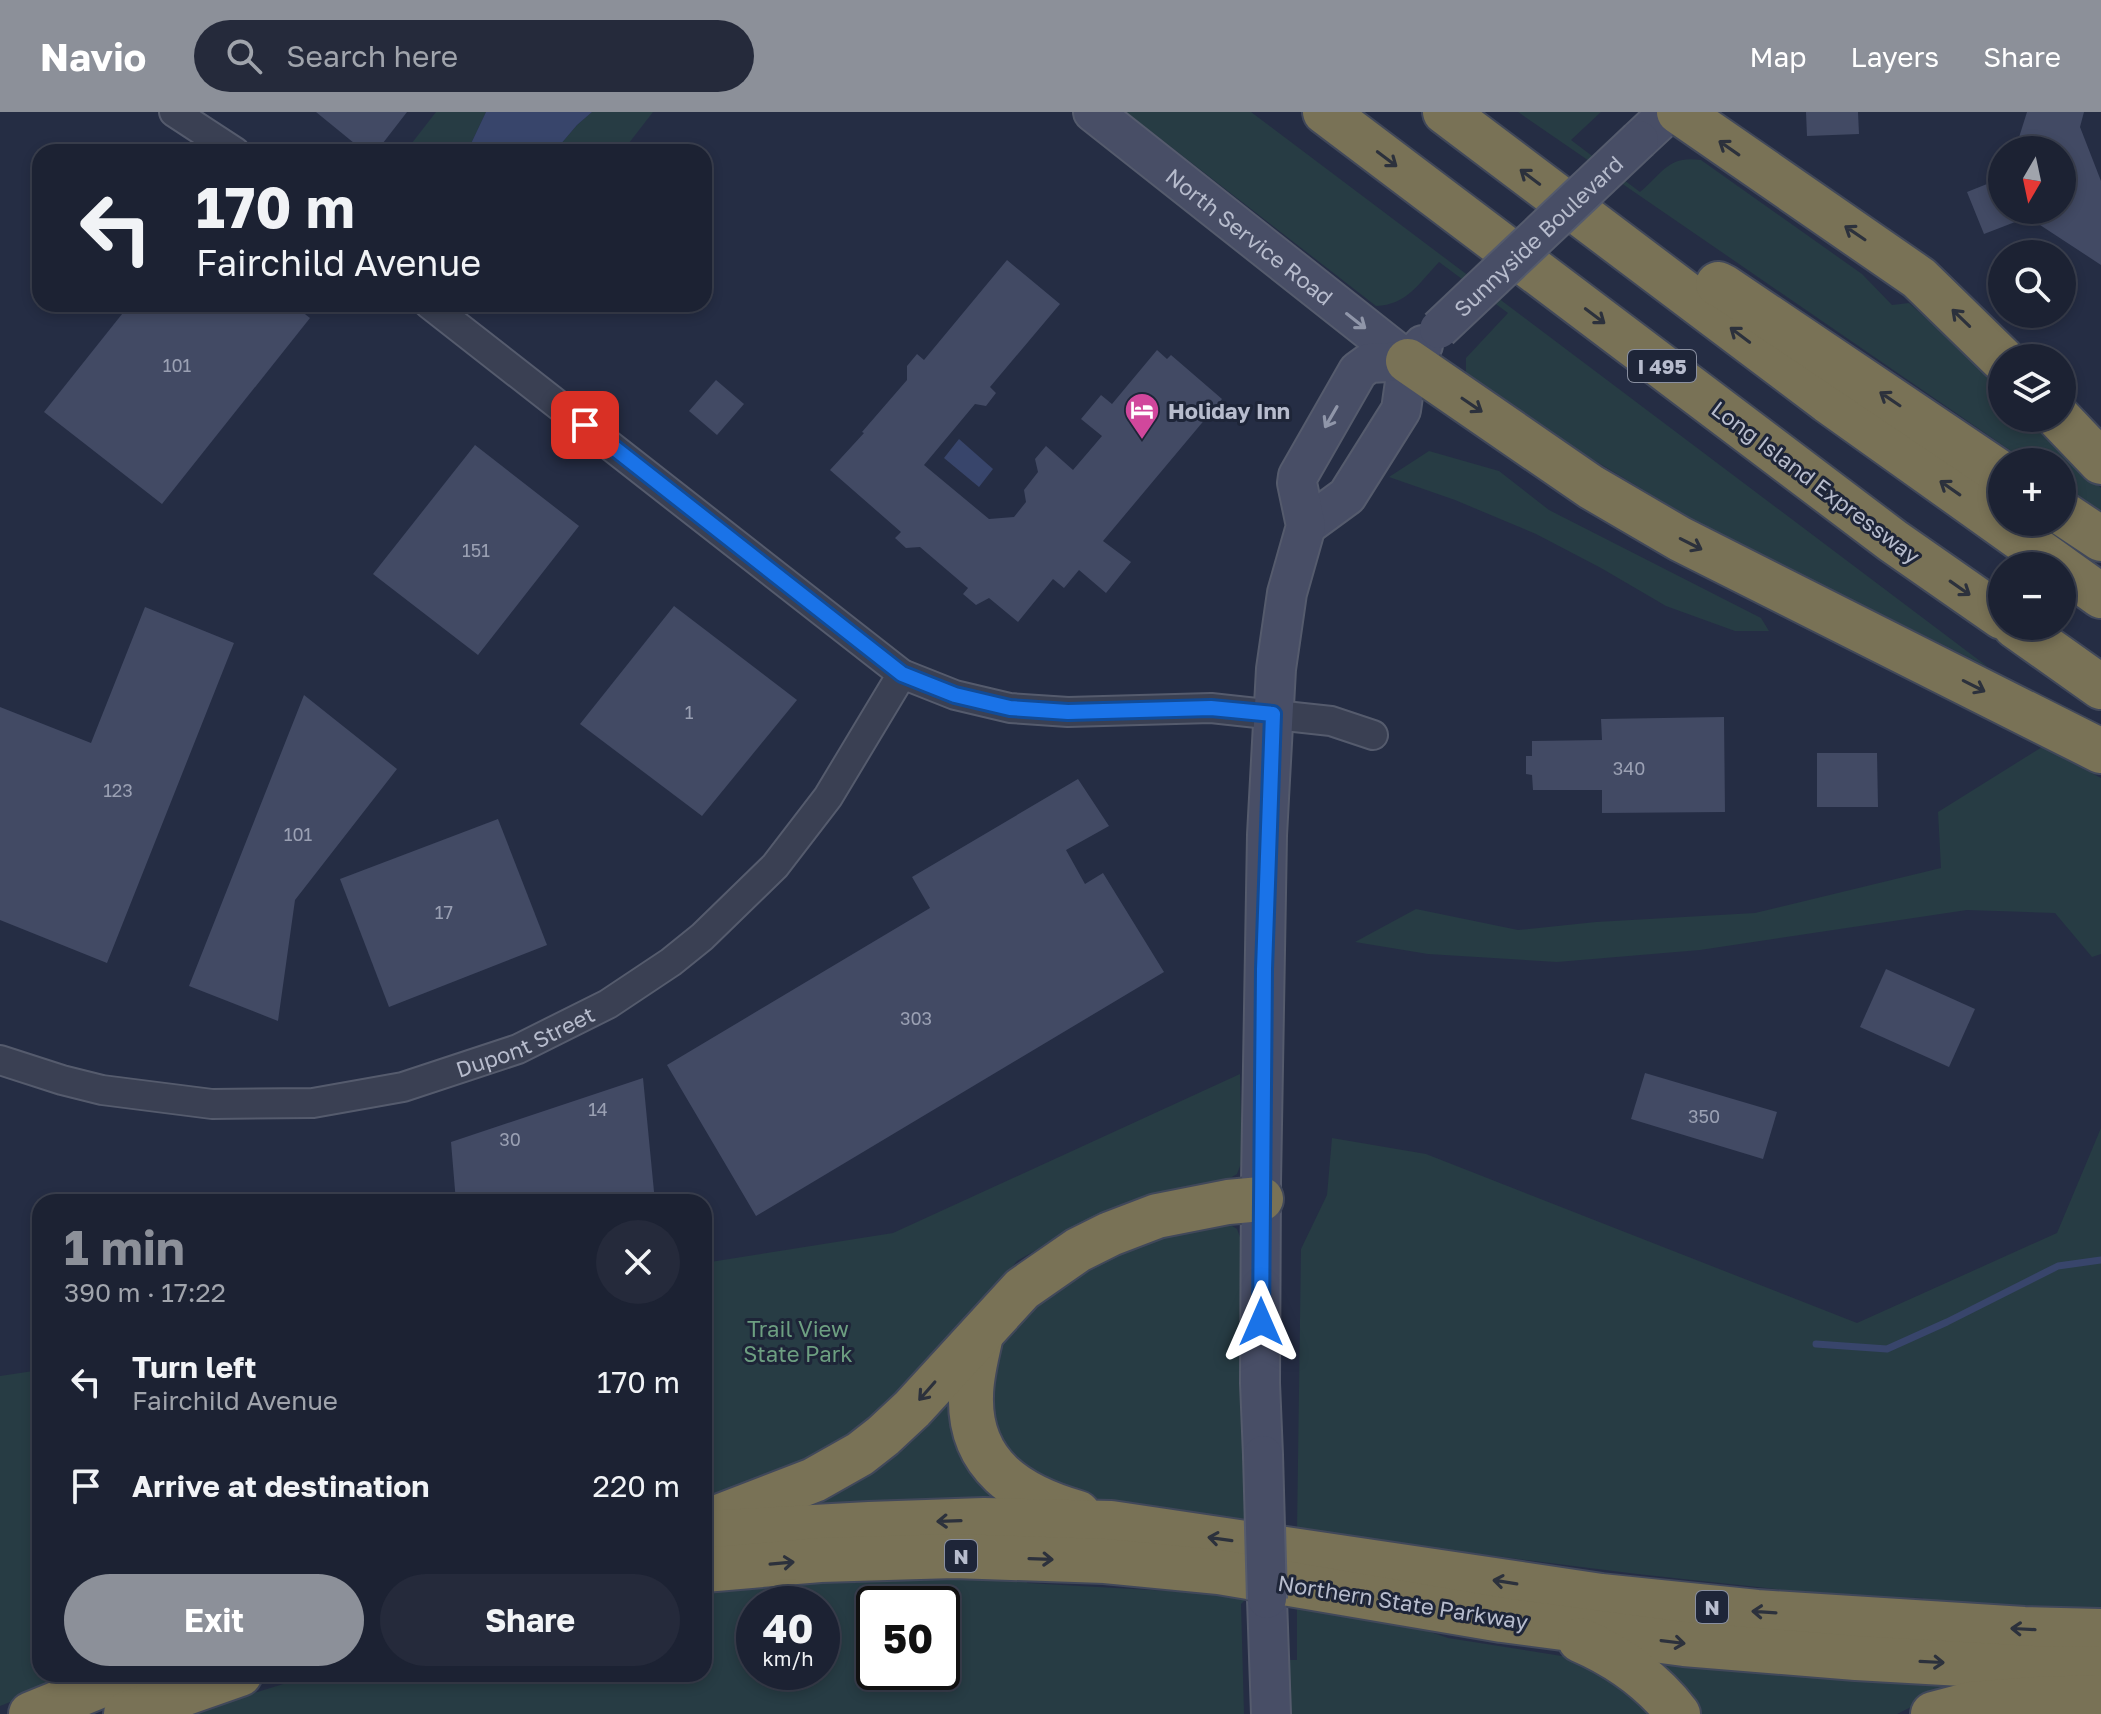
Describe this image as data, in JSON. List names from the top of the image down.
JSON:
{
  "streets": {
    "highway": [
      "I 495",
      "Long Island Expressway",
      "N",
      "Northern State Parkway"
    ],
    "main road": ["North Service Road", "Sunnyside Boulevard"],
    "street": ["Dupont Street"]
  },
  "crossings": [
    ["North Service Road", "Sunnyside Boulevard"]
  ],
  "one_way": ["North Service Road"],
  "parks": ["Trail View State Park"],
  "places": {
    "hotel": ["Holiday Inn"]
  },
  "house_numbers": [
    "101",
    "151",
    "1",
    "340",
    "123",
    "101",
    "17",
    "303",
    "14",
    "350",
    "30"
  ],
  "north": "bottom",
  "page": {
    "header": "Navio",
    "search": "Search here",
    "nav": ["Map", "Layers", "Share"],
    "map_buttons": ["+", "−"],
    "turn": ["170 m", "Fairchild Avenue"],
    "heading": ["1 min", "390 m · 17:22"],
    "list": [
      {
        "name": "Turn left",
        "note": "Fairchild Avenue",
        "value": "170 m"
      },
      {
        "name": "Arrive at destination",
        "value": "220 m"
      }
    ],
    "buttons": ["Exit", "Share"],
    "speed": "40 km/h",
    "limit": "50"
  }
}
